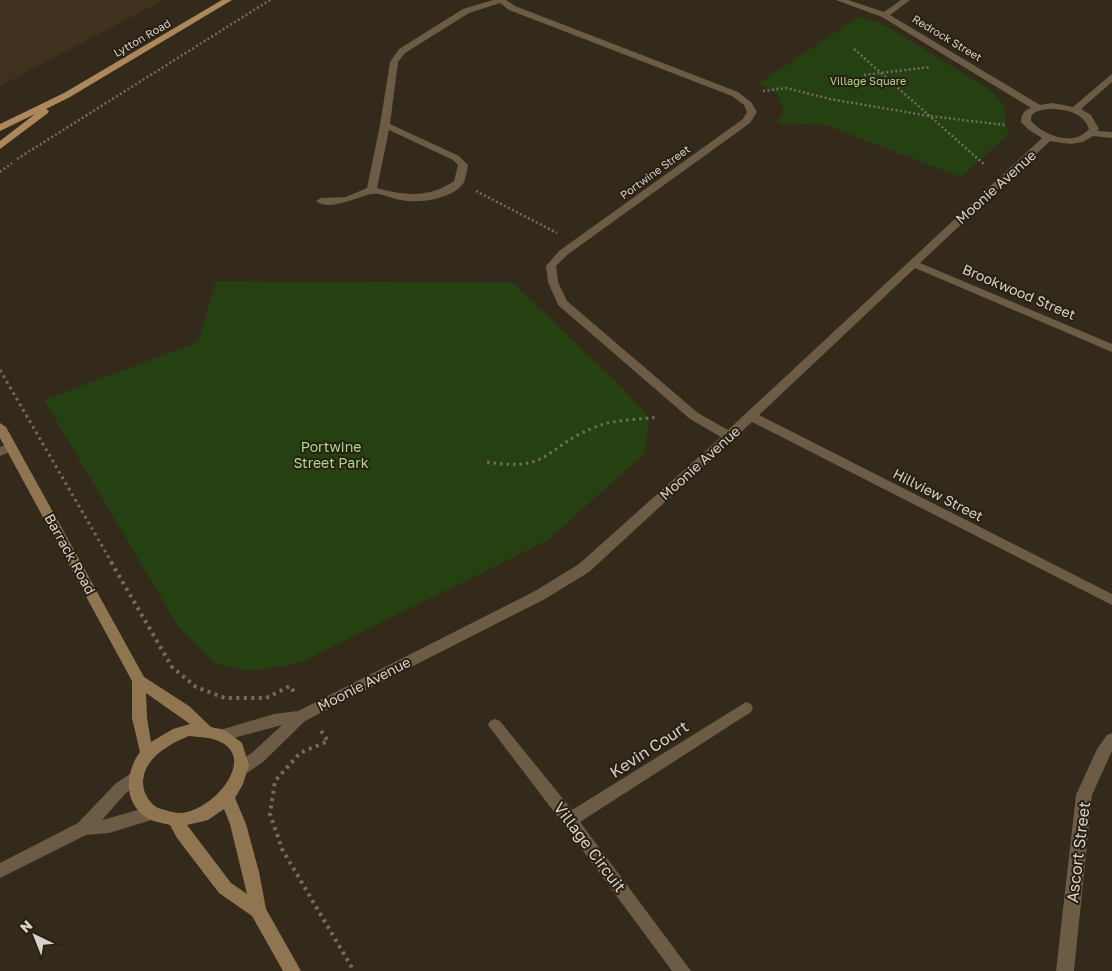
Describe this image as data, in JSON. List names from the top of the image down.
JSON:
{
  "streets": {
    "main road": ["Lytton Road"],
    "street": [
      "Redrock Street",
      "Portwine Street",
      "Moonie Avenue",
      "Brookwood Street",
      "Hillview Street",
      "Barrack Road",
      "Kevin Court",
      "Village Circuit",
      "Ascort Street"
    ]
  },
  "crossings": [
    ["Redrock Street", "Moonie Avenue"],
    ["Portwine Street", "Moonie Avenue"],
    ["Moonie Avenue", "Brookwood Street"],
    ["Moonie Avenue", "Hillview Street"],
    ["Moonie Avenue", "Barrack Road"],
    ["Kevin Court", "Village Circuit"]
  ],
  "parks": ["Village Square", "Portwine Street Park"],
  "north": "top left"
}
